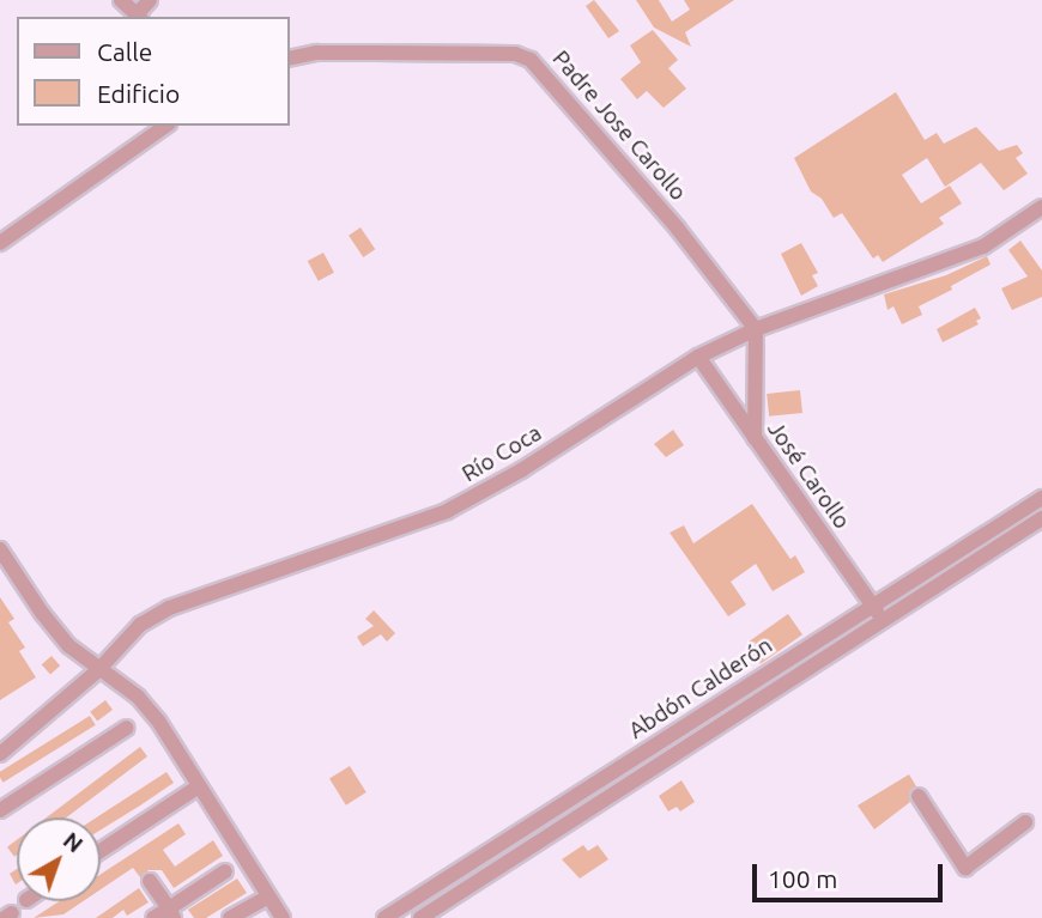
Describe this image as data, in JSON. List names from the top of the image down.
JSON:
{
  "streets": {
    "street": [
      "Padre Jose Carollo",
      "Río Coca",
      "José Carollo",
      "Abdón Calderón"
    ]
  },
  "crossings": [
    ["Padre Jose Carollo", "Río Coca"],
    ["Río Coca", "José Carollo"],
    ["José Carollo", "Abdón Calderón"]
  ],
  "legend": ["Calle", "Edificio"],
  "scale_bar": "100 m",
  "north": "top right"
}
